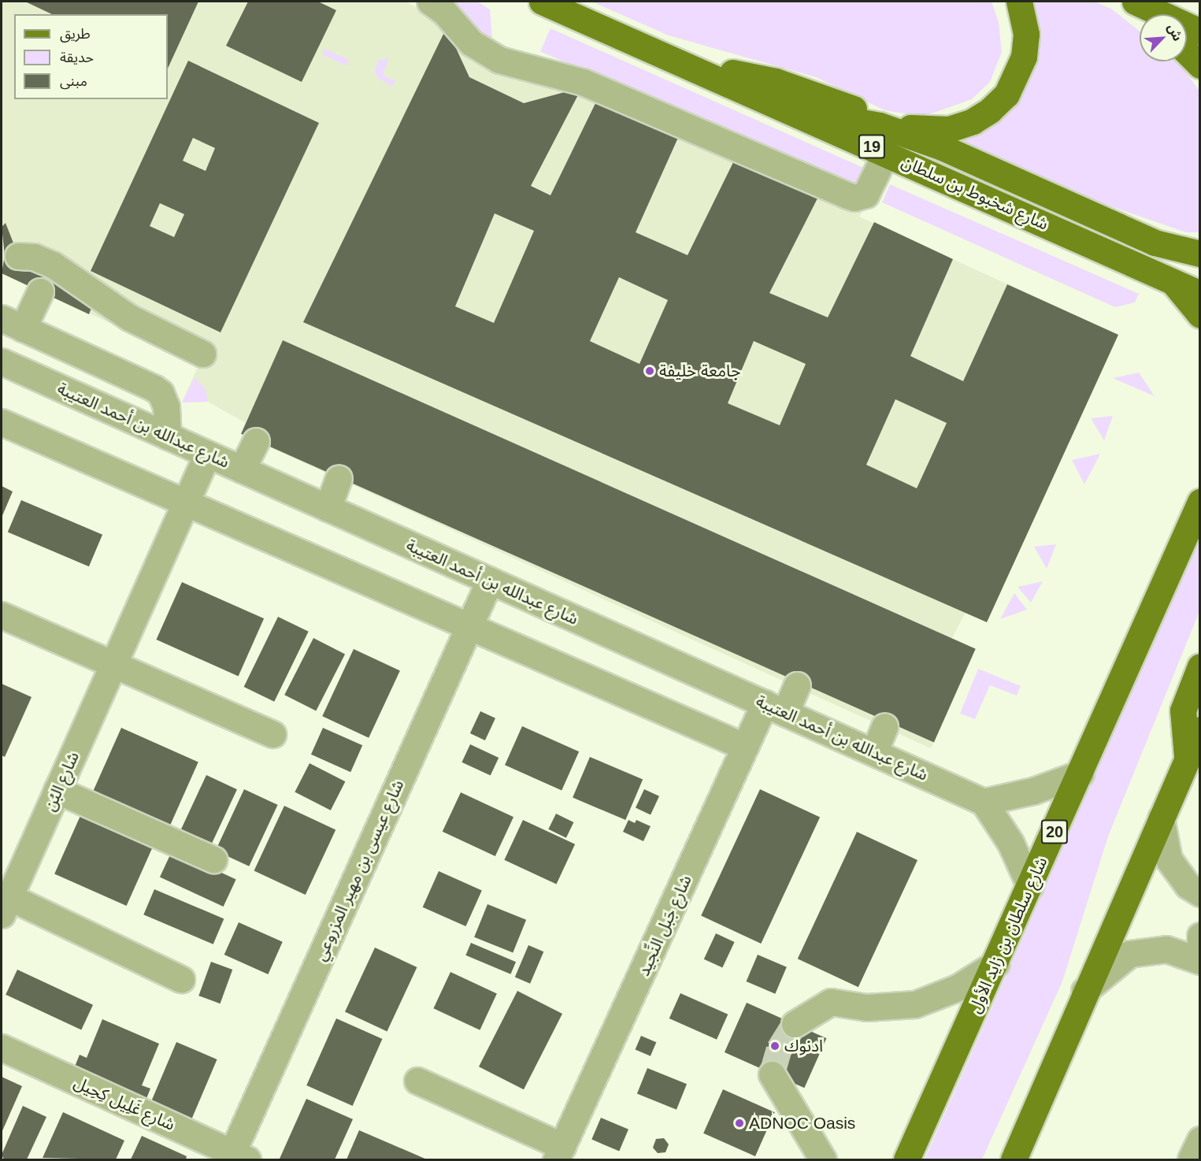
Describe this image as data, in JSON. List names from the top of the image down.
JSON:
{
  "streets": {
    "main road": [
      "19",
      "شارع شخبوط بن سلطان",
      "20",
      "شارع سلطان بن زايد الأول"
    ],
    "street": [
      "شارع عبدالله بن أحمد العتيبة",
      "شارع البُن",
      "شارع عيسى بن مهير المزروعي",
      "شارع جَبل النِّجيد",
      "شارع غَلِيل كِحِيل"
    ]
  },
  "crossings": [
    ["شارع عبدالله بن أحمد العتيبة", "شارع البُن"],
    ["شارع عبدالله بن أحمد العتيبة", "شارع عيسى بن مهير المزروعي"],
    ["شارع عبدالله بن أحمد العتيبة", "شارع جَبل النِّجيد"],
    ["شارع عيسى بن مهير المزروعي", "شارع غَلِيل كِحِيل"]
  ],
  "places": ["جامعة خليفة", "ادنوك", "ADNOC Oasis"],
  "legend": ["طريق", "حديقة", "مبنى"],
  "north": "top right"
}
